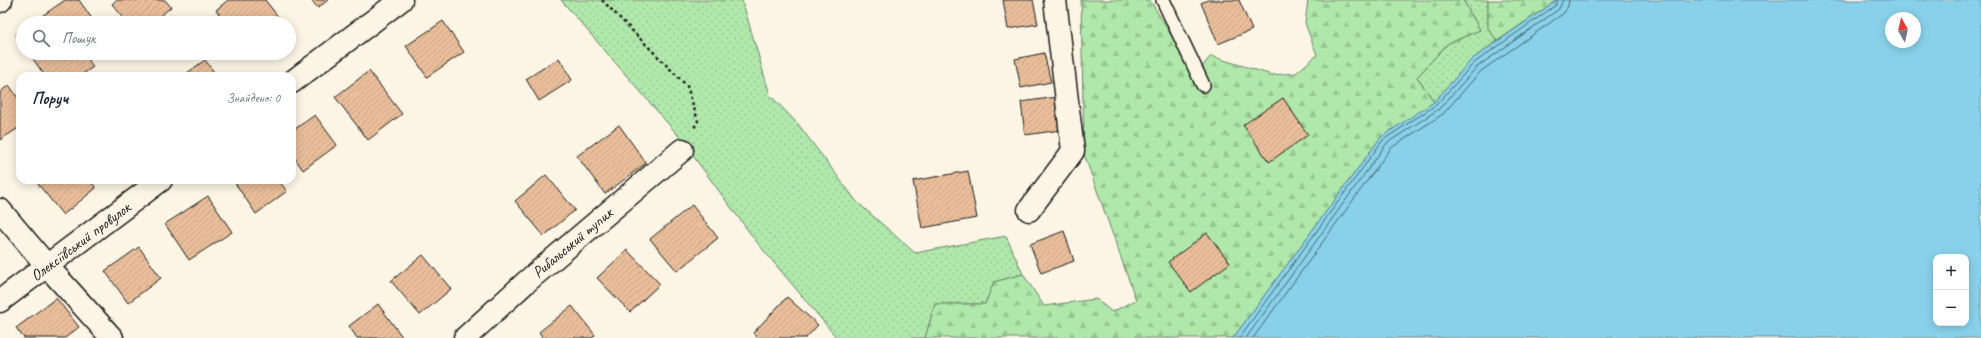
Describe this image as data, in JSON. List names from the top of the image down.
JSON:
{
  "streets": {
    "street": ["Олексіївський провулок", "Рибальський тупик"]
  },
  "north": "top",
  "page": {
    "search": "Пошук",
    "heading": ["Поруч", "Знайдено: 0"],
    "map_buttons": ["+", "−"]
  }
}
